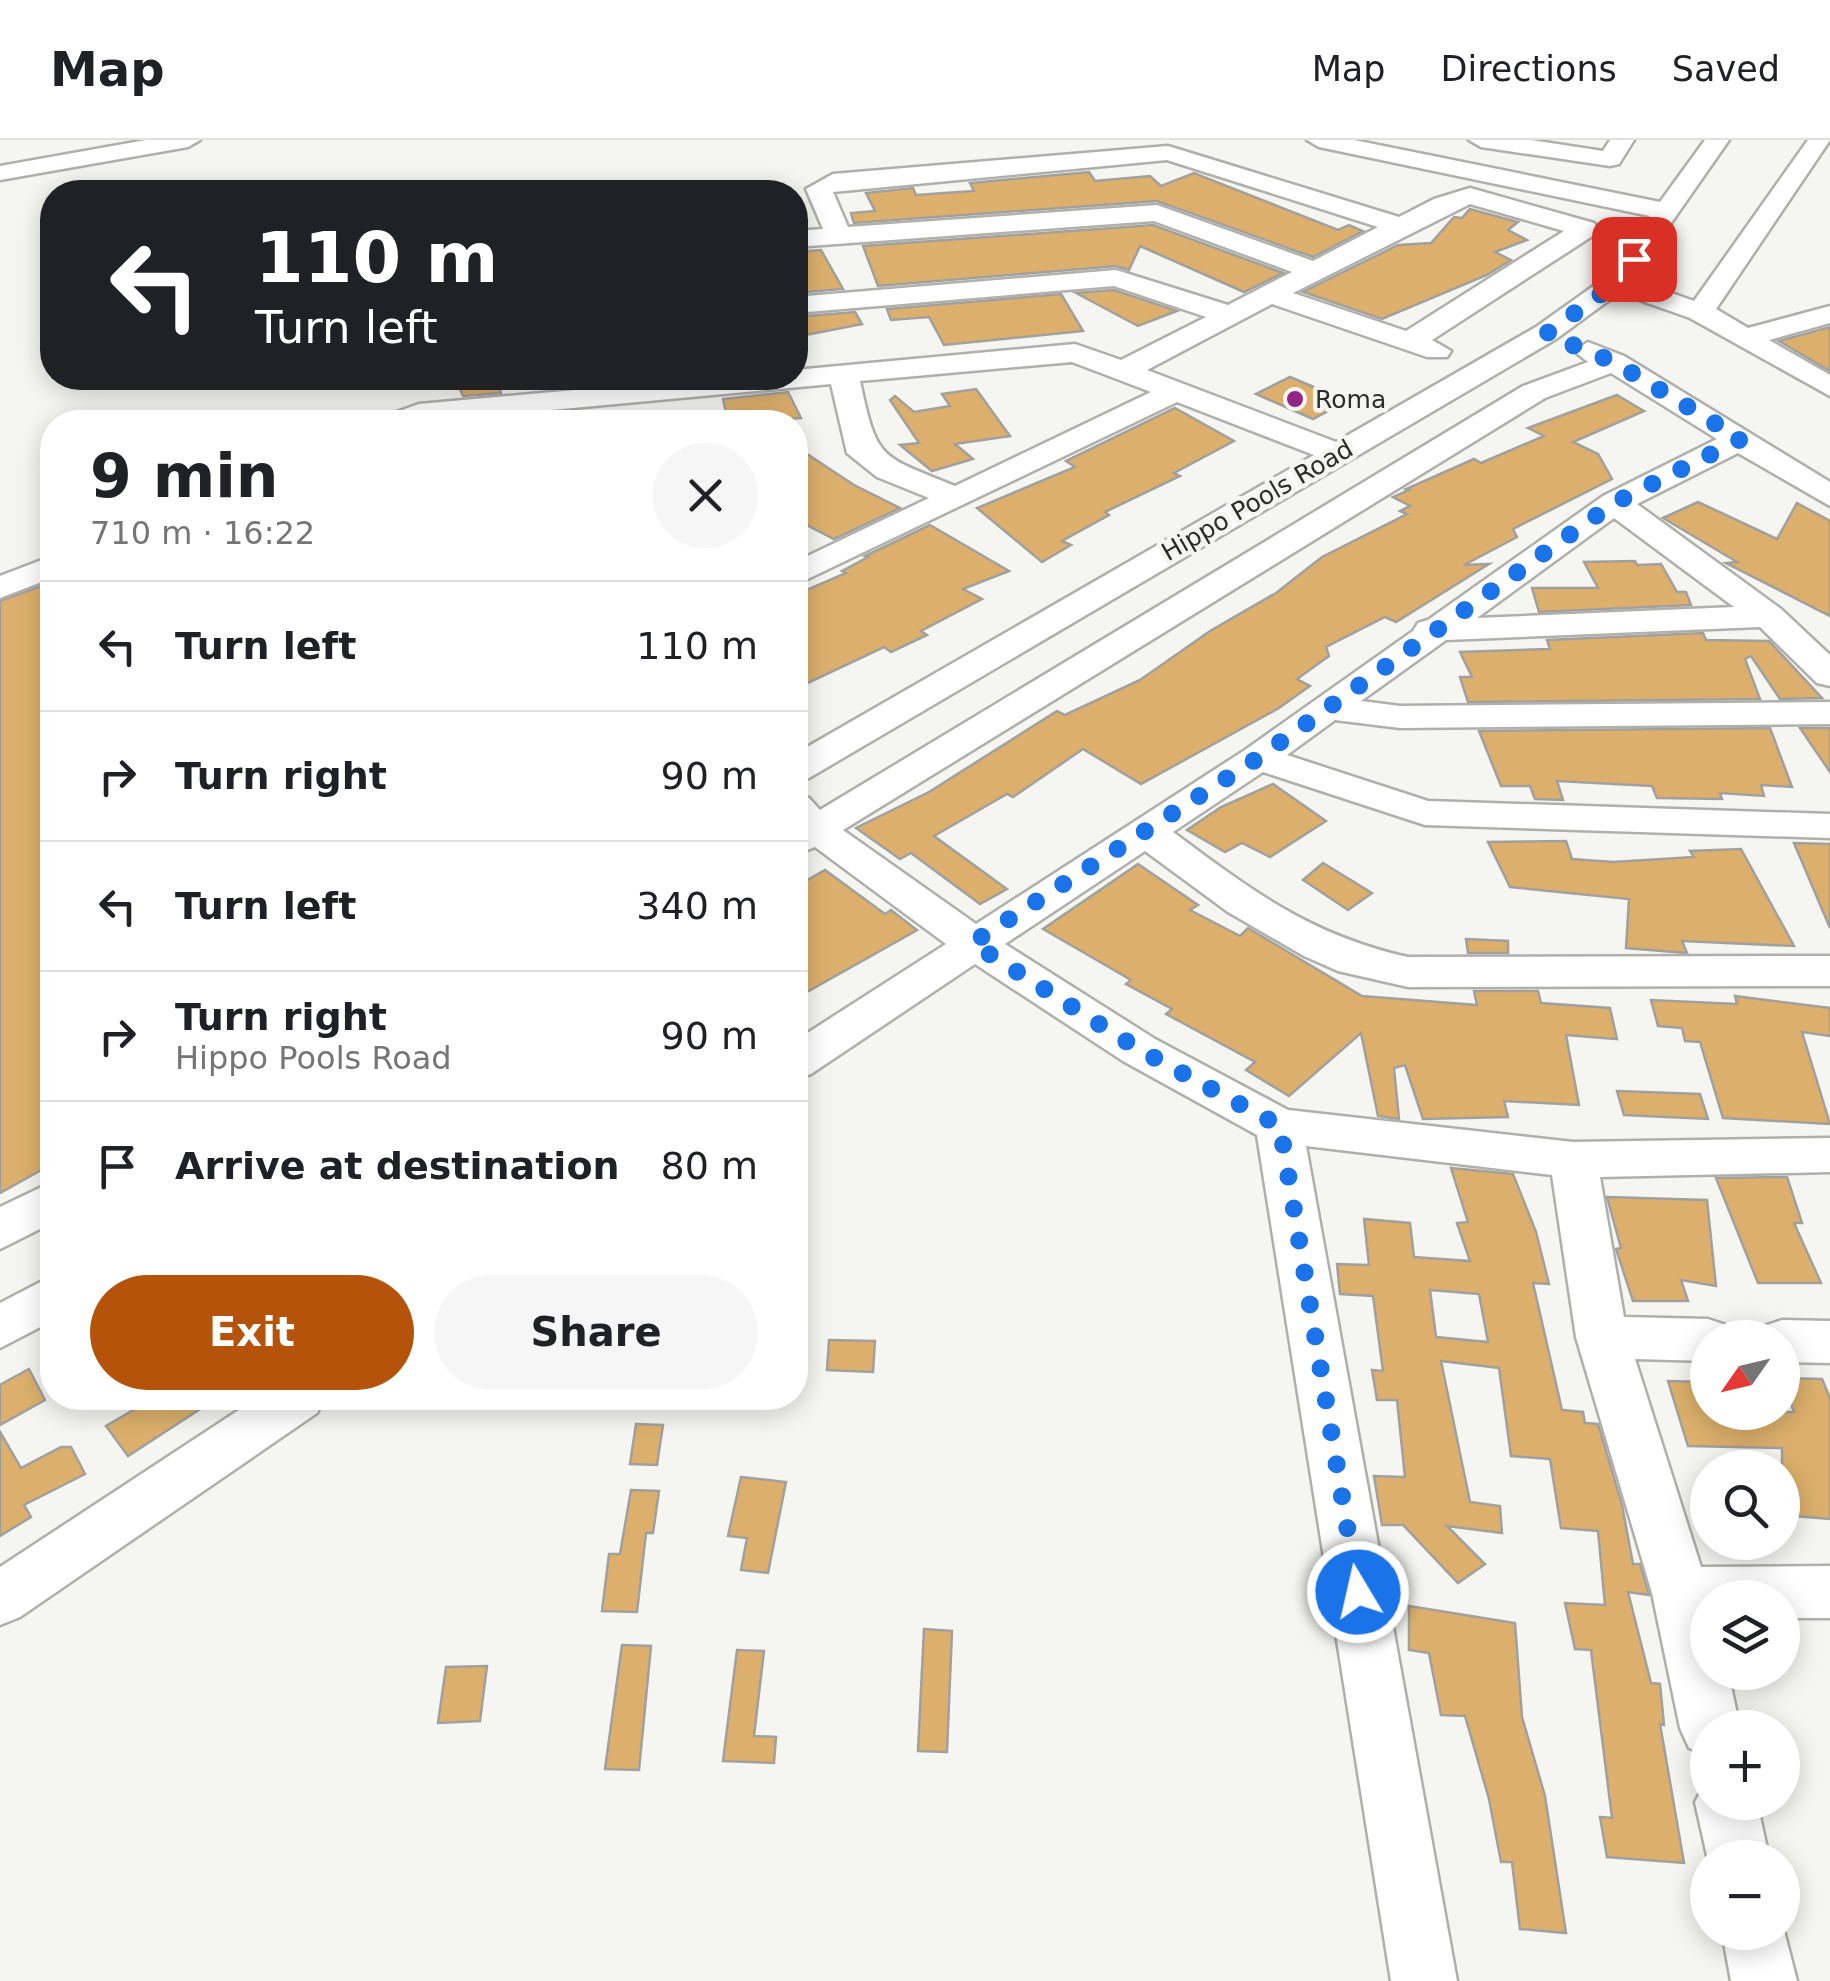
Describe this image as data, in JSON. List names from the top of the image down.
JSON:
{
  "streets": {
    "street": ["Hippo Pools Road"]
  },
  "places": ["Roma"],
  "north": "bottom left",
  "page": {
    "header": "Map",
    "nav": ["Map", "Directions", "Saved"],
    "turn": ["110 m", "Turn left"],
    "heading": ["9 min", "710 m · 16:22"],
    "list": [
      {
        "name": "Turn left",
        "value": "110 m"
      },
      {
        "name": "Turn right",
        "value": "90 m"
      },
      {
        "name": "Turn left",
        "value": "340 m"
      },
      {
        "name": "Turn right",
        "note": "Hippo Pools Road",
        "value": "90 m"
      },
      {
        "name": "Arrive at destination",
        "value": "80 m"
      }
    ],
    "buttons": ["Exit", "Share"],
    "map_buttons": ["+", "−"]
  }
}
